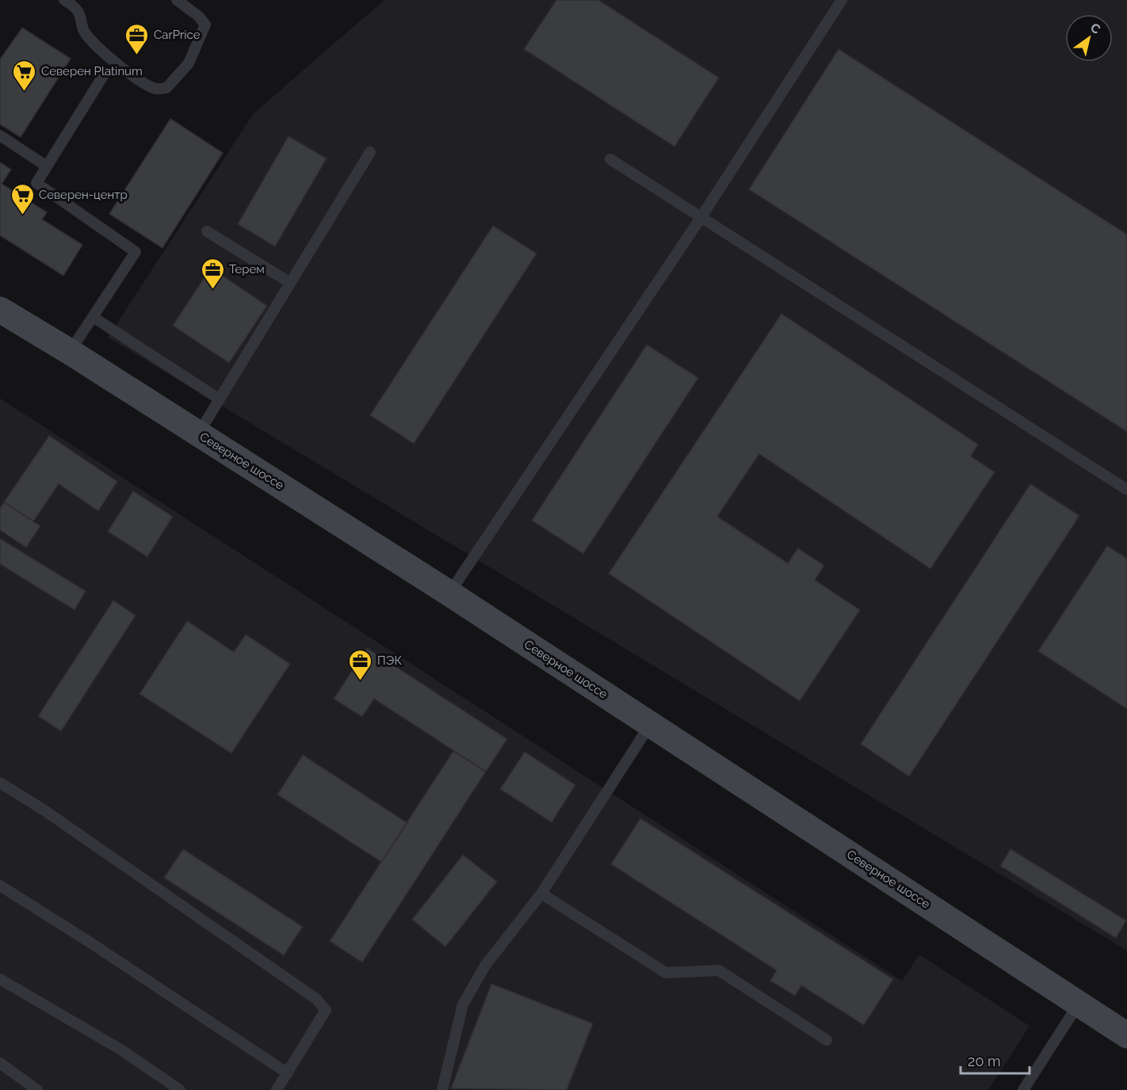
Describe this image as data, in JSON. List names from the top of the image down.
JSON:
{
  "streets": {
    "main road": ["Северное шоссе"]
  },
  "places": {
    "office": ["CarPrice", "Терем", "ПЭК"],
    "supermarket": ["Северен Platinum", "Северен-центр"]
  },
  "scale_bar": "20 m",
  "north": "top right"
}
